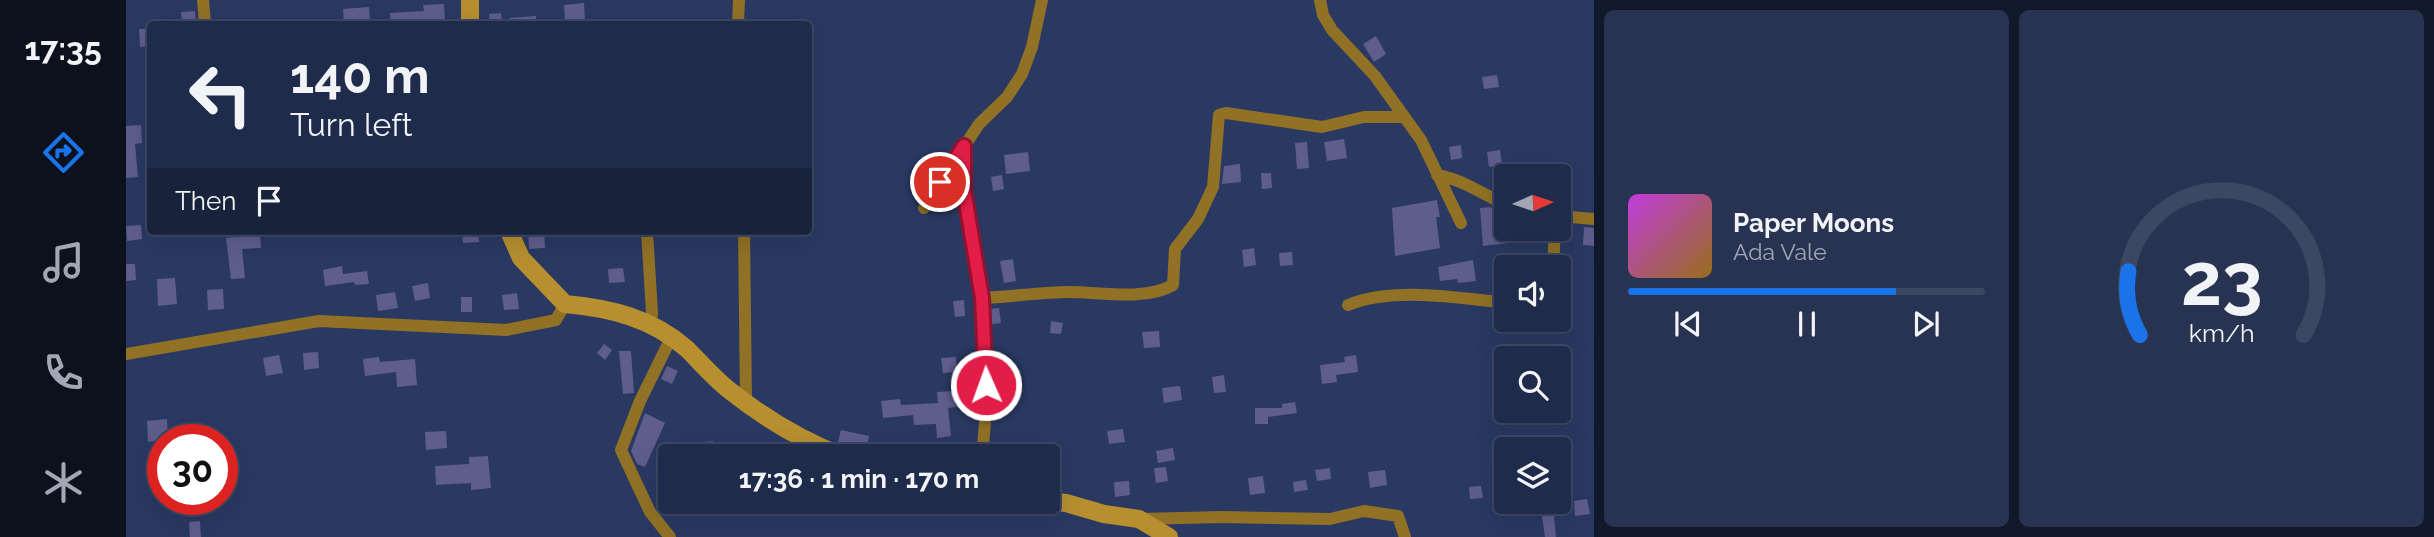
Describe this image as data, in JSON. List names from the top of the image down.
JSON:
{
  "north": "right",
  "page": {
    "tabs": "17:35",
    "turn": ["140 m", "Turn left"],
    "then": "Then",
    "song": ["Paper Moons", "Ada Vale"],
    "limit": "30",
    "trip": "17:36 · 1 min · 170 m",
    "gauge": ["23", "km/h"]
  }
}
